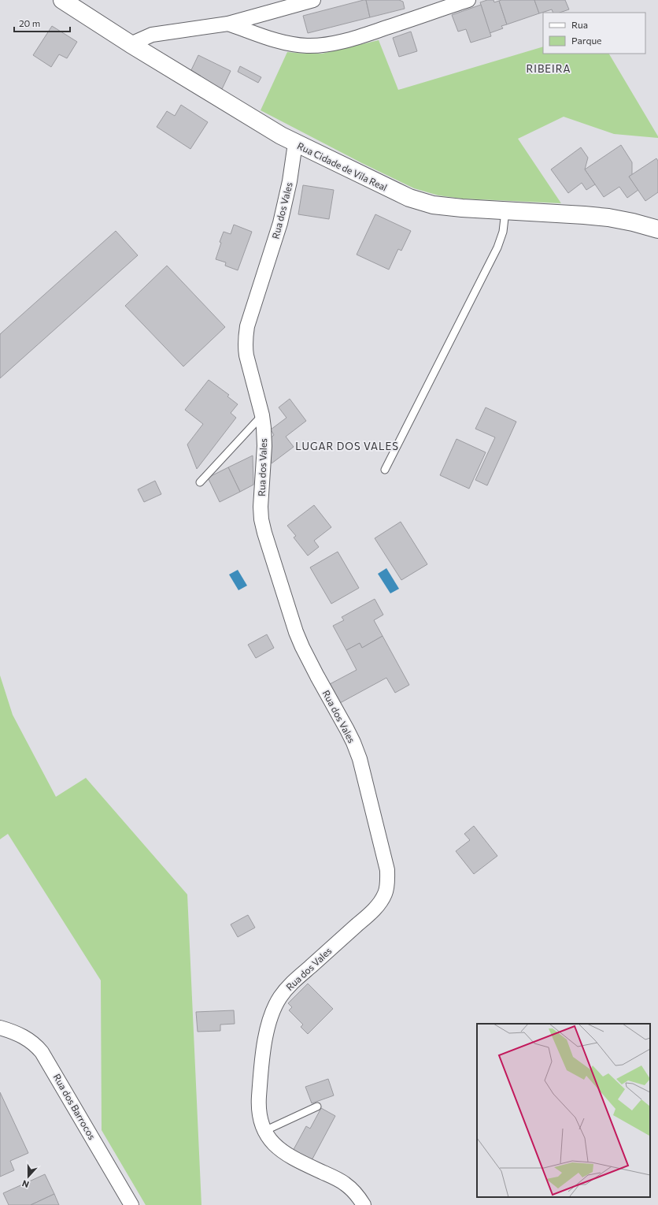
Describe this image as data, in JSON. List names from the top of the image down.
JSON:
{
  "streets": {
    "street": ["Rua Cidade de Vila Real", "Rua dos Vales", "Rua dos Barrocos"]
  },
  "crossings": [
    ["Rua Cidade de Vila Real", "Rua dos Vales"]
  ],
  "districts": ["RIBEIRA", "LUGAR DOS VALES"],
  "legend": ["Rua", "Parque"],
  "scale_bar": "20 m",
  "north": "bottom"
}
